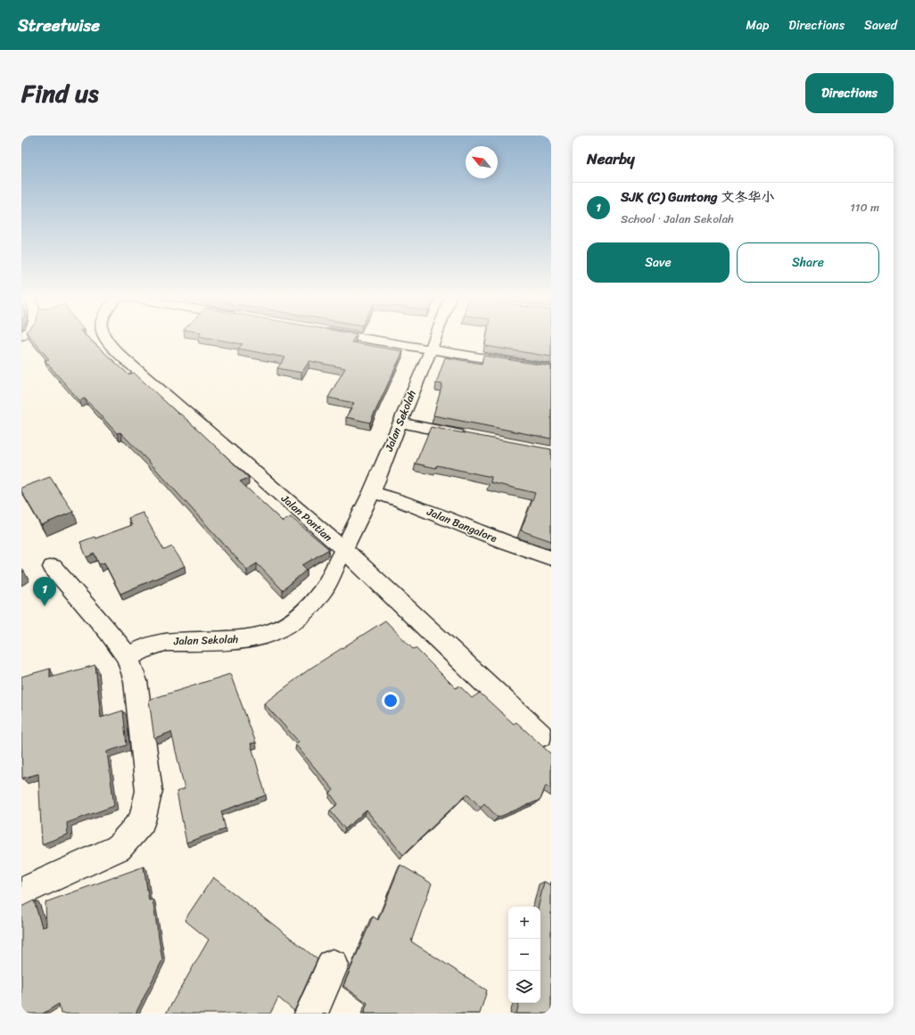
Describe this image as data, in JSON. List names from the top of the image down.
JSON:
{
  "streets": {
    "street": ["Jalan Sekolah", "Jalan Pontian", "Jalan Bangalore"]
  },
  "crossings": [
    ["Jalan Sekolah", "Jalan Pontian"],
    ["Jalan Sekolah", "Jalan Bangalore"]
  ],
  "north": "top left",
  "page": {
    "header": "Streetwise",
    "nav": ["Map", "Directions", "Saved"],
    "title": "Find us",
    "buttons": [
      "Directions",
      ["Save", "Share"]
    ],
    "heading": "Nearby",
    "list": [
      {
        "mark": "1",
        "name": "SJK (C) Guntong 文冬华小",
        "note": "School · Jalan Sekolah",
        "value": "110 m"
      }
    ],
    "pins": "1",
    "map_buttons": ["+", "−"]
  }
}
